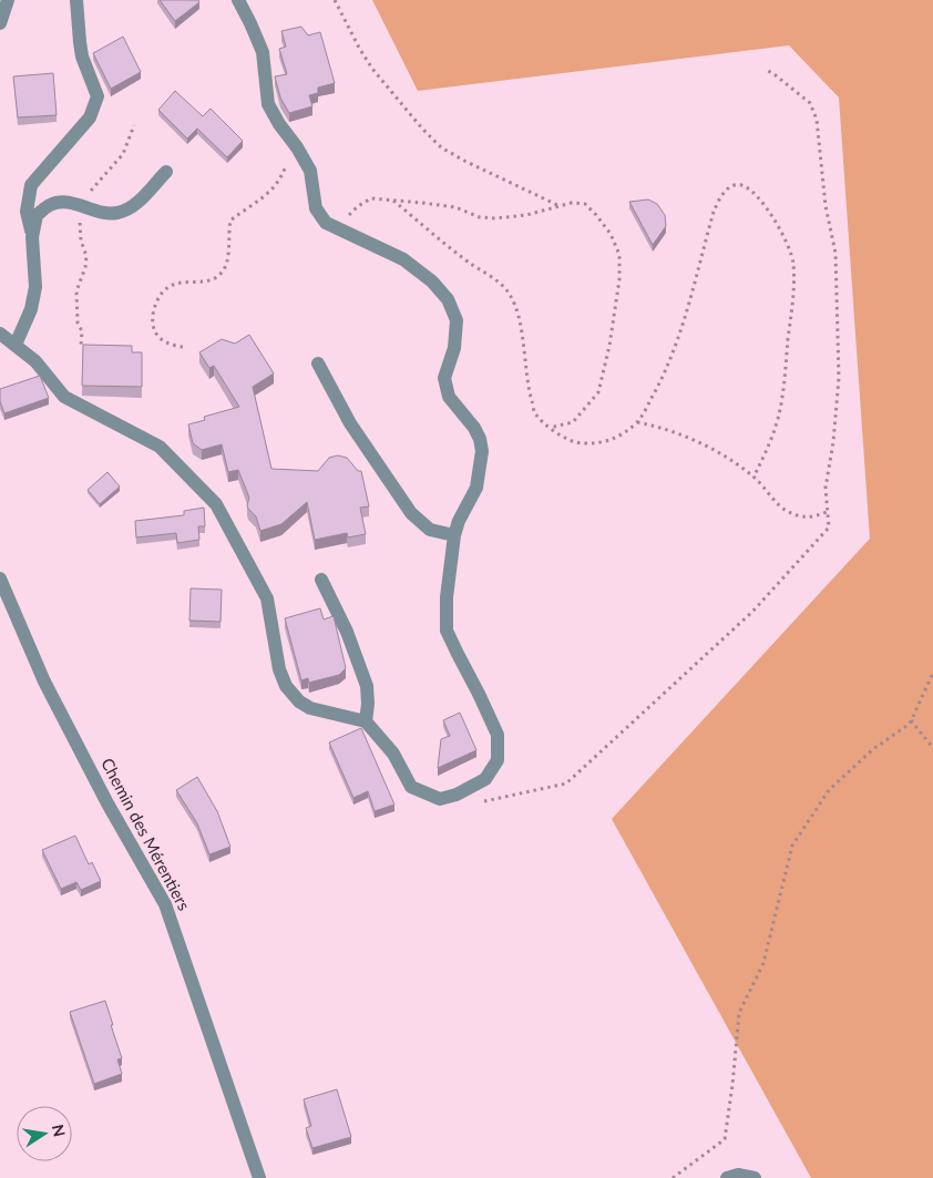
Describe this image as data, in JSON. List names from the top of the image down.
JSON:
{
  "streets": {
    "street": ["Chemin des Mérentiers"]
  },
  "north": "right"
}
